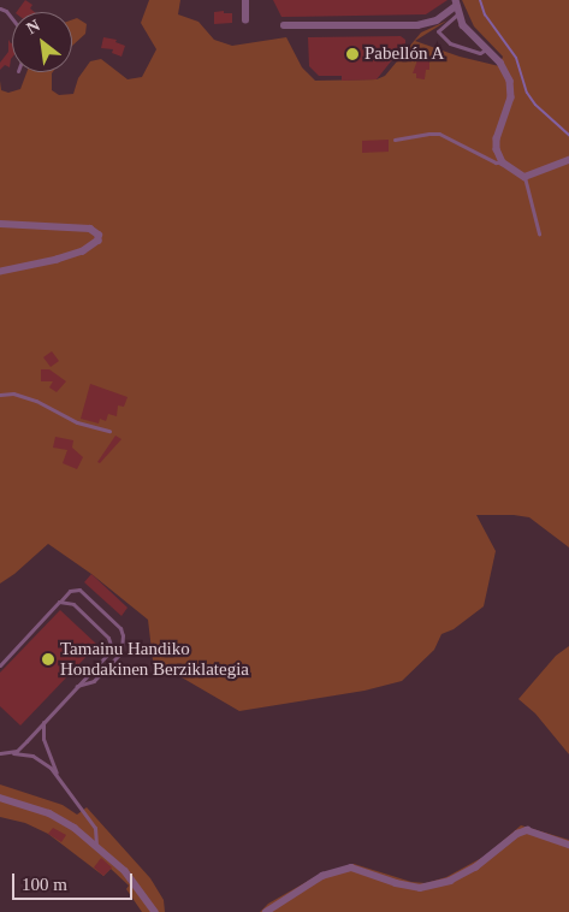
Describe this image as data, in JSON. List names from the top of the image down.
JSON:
{
  "places": ["Pabellón A", "Tamainu Handiko Hondakinen Berziklategia"],
  "scale_bar": "100 m",
  "north": "top left"
}
